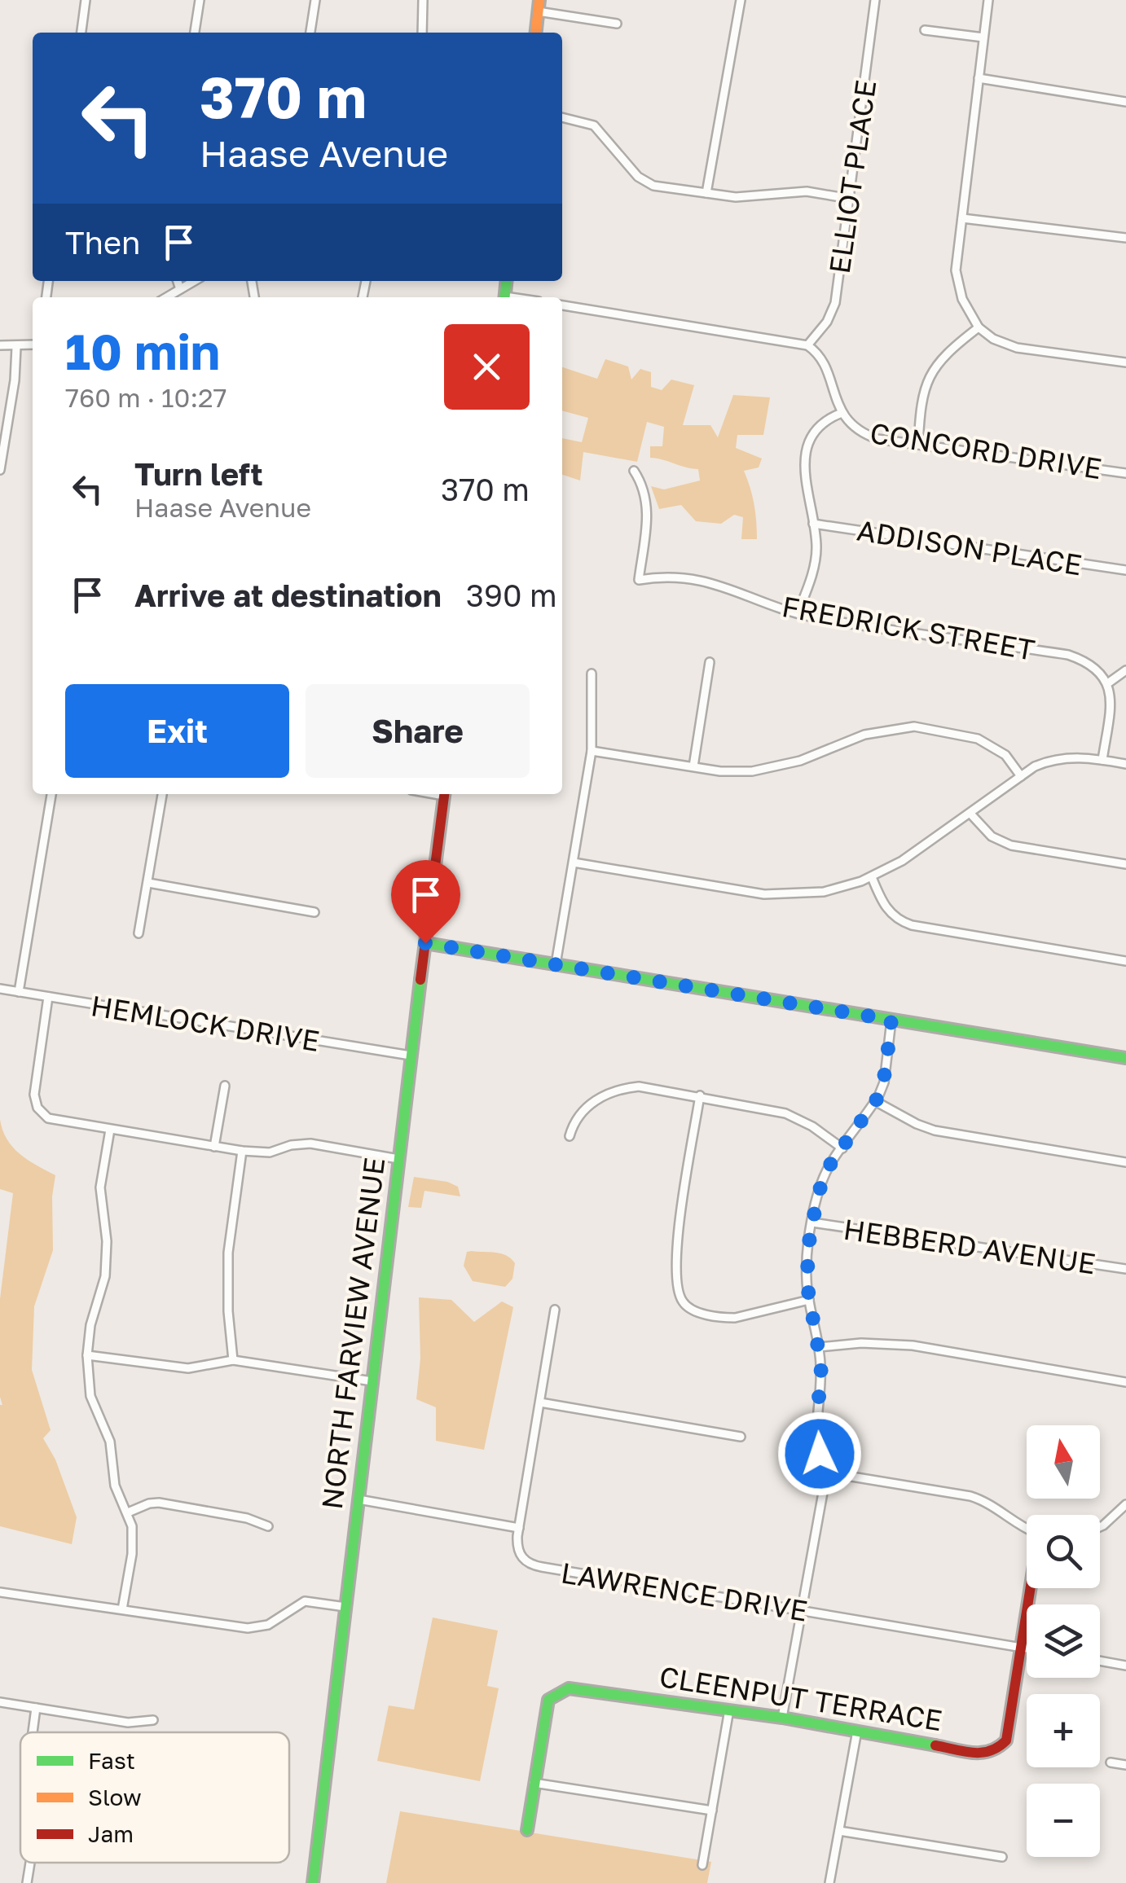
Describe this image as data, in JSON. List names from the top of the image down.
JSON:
{
  "streets": {
    "street": [
      "ELLIOT PLACE",
      "CONCORD DRIVE",
      "ADDISON PLACE",
      "FREDRICK STREET",
      "HEMLOCK DRIVE",
      "HEBBERD AVENUE",
      "NORTH FARVIEW AVENUE",
      "LAWRENCE DRIVE",
      "CLEENPUT TERRACE"
    ]
  },
  "crossings": [
    ["ELLIOT PLACE", "CONCORD DRIVE"],
    ["HEMLOCK DRIVE", "NORTH FARVIEW AVENUE"],
    ["LAWRENCE DRIVE", "CLEENPUT TERRACE"]
  ],
  "legend": ["Fast", "Slow", "Jam"],
  "north": "top",
  "page": {
    "turn": ["370 m", "Haase Avenue"],
    "then": "Then",
    "heading": ["10 min", "760 m · 10:27"],
    "list": [
      {
        "name": "Turn left",
        "note": "Haase Avenue",
        "value": "370 m"
      },
      {
        "name": "Arrive at destination",
        "value": "390 m"
      }
    ],
    "buttons": ["Exit", "Share"],
    "map_buttons": ["+", "−"]
  }
}
